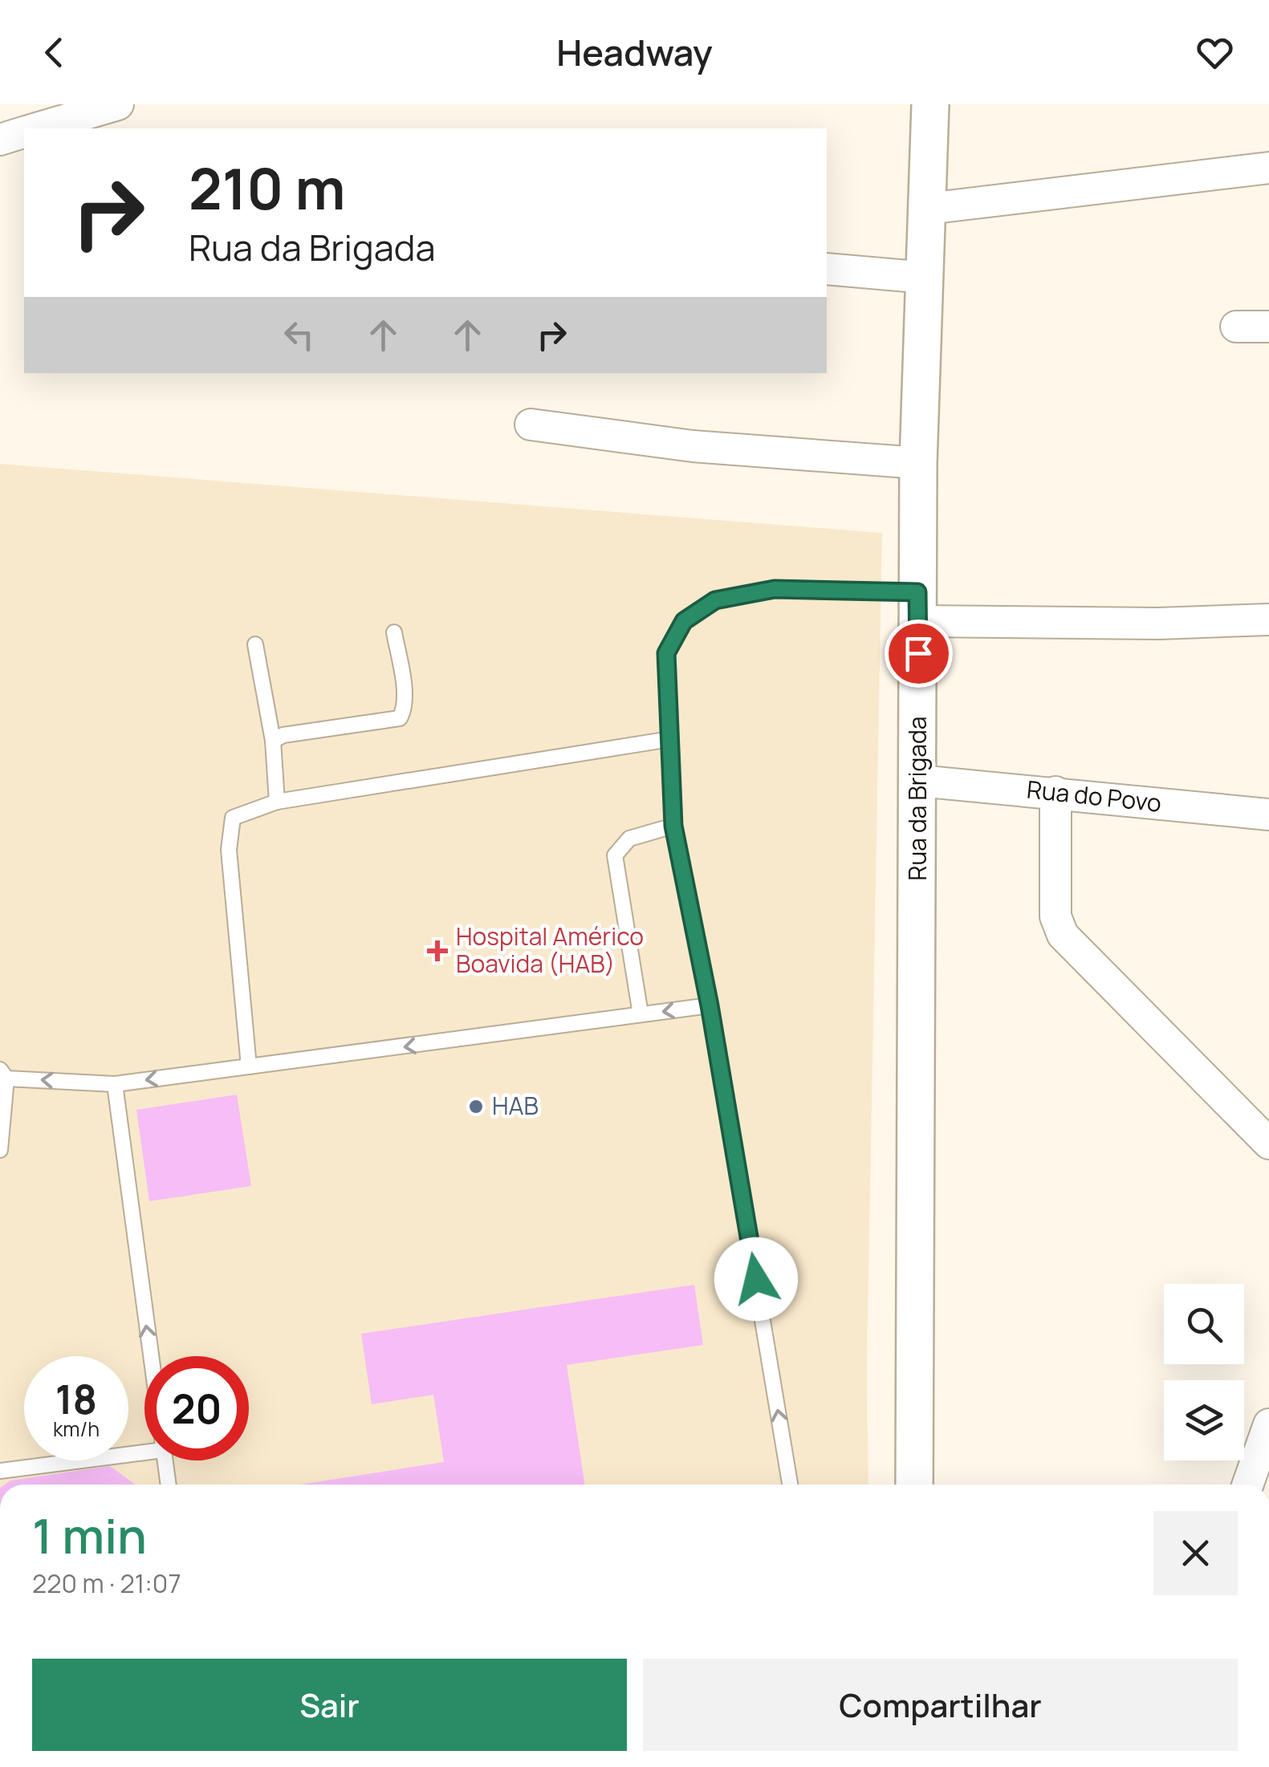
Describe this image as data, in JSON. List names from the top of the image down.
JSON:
{
  "streets": {
    "street": ["Rua do Povo", "Rua da Brigada"]
  },
  "crossings": [
    ["Rua do Povo", "Rua da Brigada"]
  ],
  "places": {
    "health": ["Hospital Américo Boavida (HAB)"],
    "other": ["HAB"]
  },
  "page": {
    "header": "Headway",
    "turn": ["210 m", "Rua da Brigada"],
    "speed": "18 km/h",
    "limit": "20",
    "heading": ["1 min", "220 m · 21:07"],
    "buttons": ["Sair", "Compartilhar"]
  }
}
